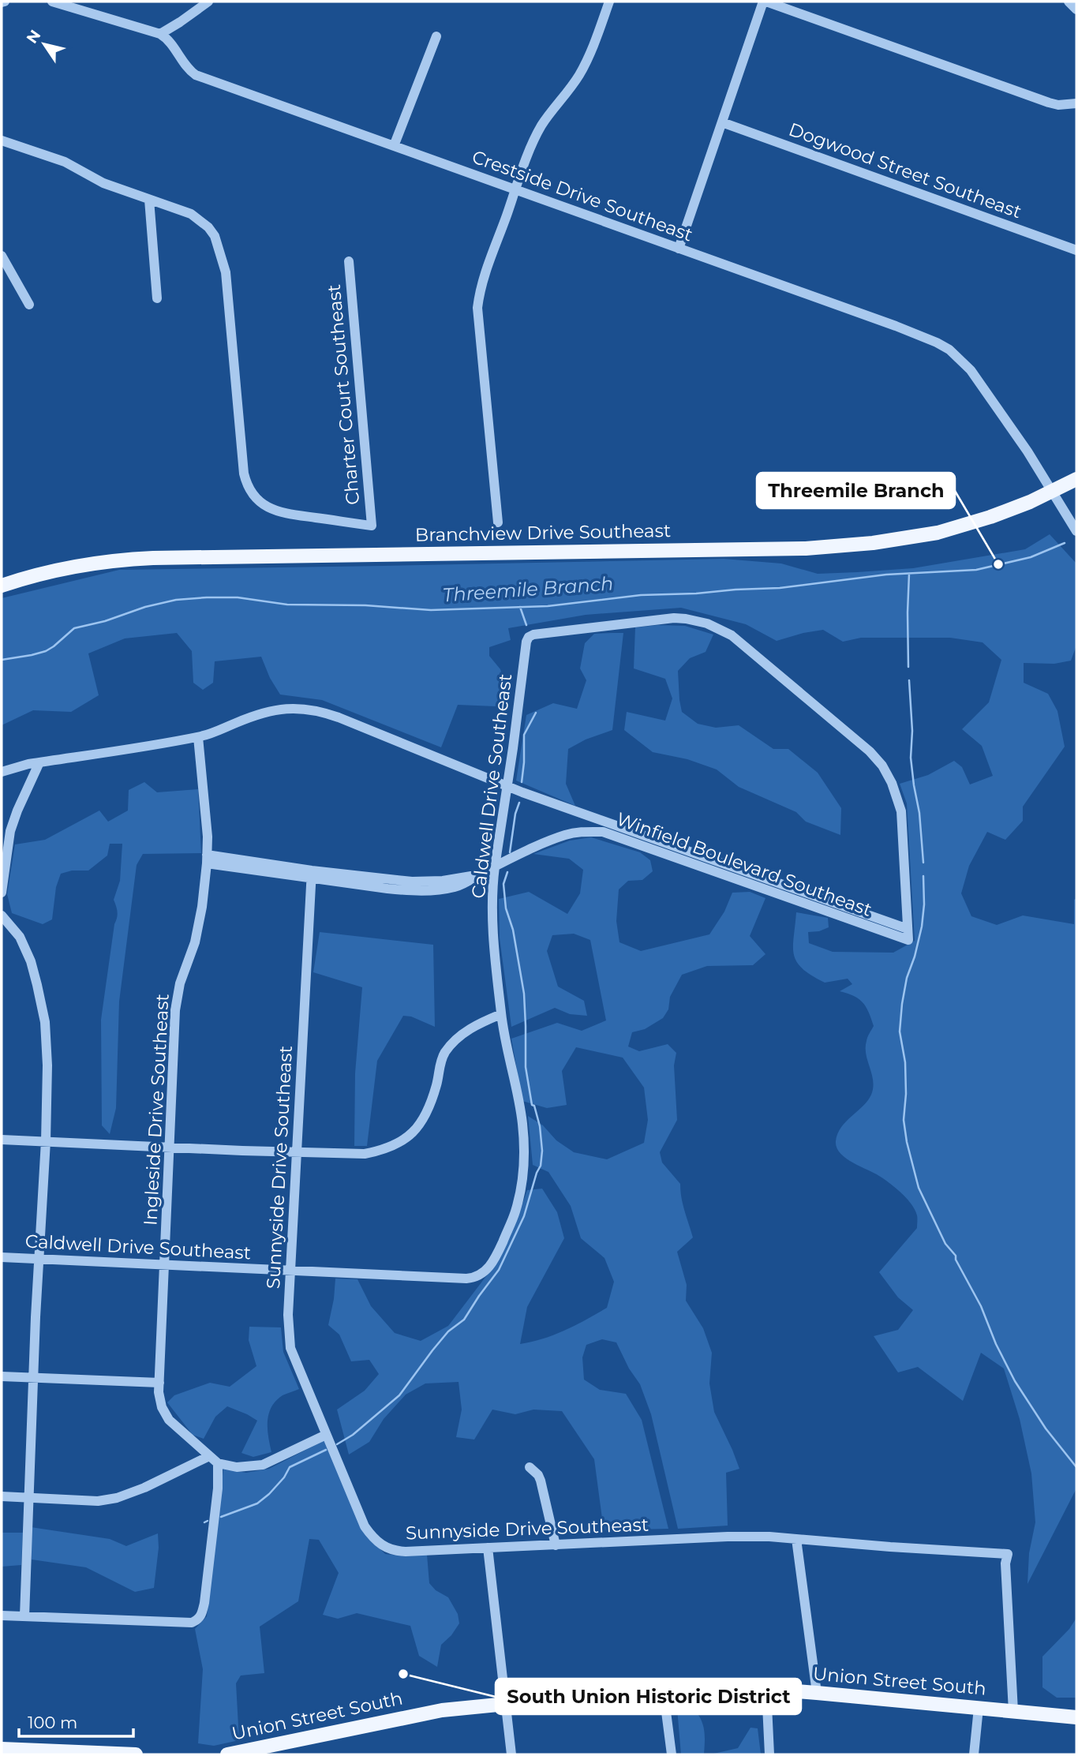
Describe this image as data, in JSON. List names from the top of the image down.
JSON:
{
  "streets": {
    "main road": ["Branchview Drive Southeast", "Union Street South"],
    "street": [
      "Dogwood Street Southeast",
      "Crestside Drive Southeast",
      "Charter Court Southeast",
      "Caldwell Drive Southeast",
      "Winfield Boulevard Southeast",
      "Ingleside Drive Southeast",
      "Sunnyside Drive Southeast"
    ]
  },
  "crossings": [
    ["Crestside Drive Southeast", "Branchview Drive Southeast"],
    ["Caldwell Drive Southeast", "Winfield Boulevard Southeast"],
    ["Caldwell Drive Southeast", "Ingleside Drive Southeast"],
    ["Caldwell Drive Southeast", "Sunnyside Drive Southeast"],
    ["Winfield Boulevard Southeast", "Ingleside Drive Southeast"],
    ["Winfield Boulevard Southeast", "Sunnyside Drive Southeast"],
    ["Ingleside Drive Southeast", "Sunnyside Drive Southeast"],
    ["Sunnyside Drive Southeast", "Union Street South"]
  ],
  "water": ["Threemile Branch"],
  "places": ["Threemile Branch", "South Union Historic District"],
  "scale_bar": "100 m",
  "north": "top left"
}
